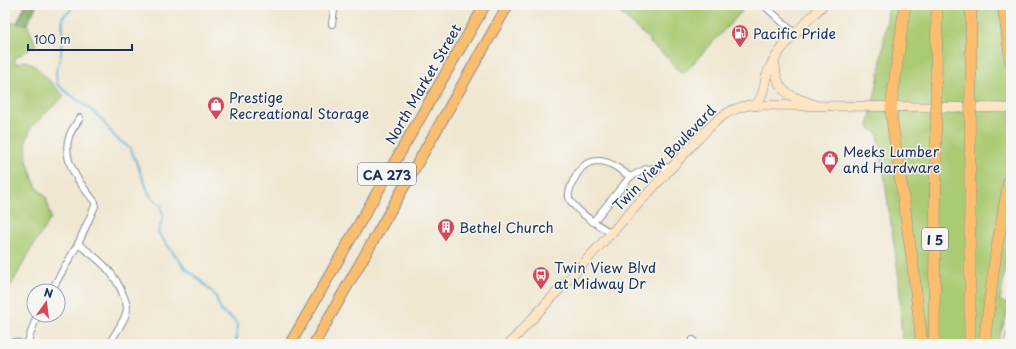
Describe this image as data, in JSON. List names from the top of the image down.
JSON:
{
  "streets": {
    "highway": ["I 5"],
    "main road": ["North Market Street", "CA 273"],
    "street": ["Twin View Boulevard"]
  },
  "places": {
    "fuel station": ["Pacific Pride"],
    "shop": ["Prestige Recreational Storage", "Meeks Lumber and Hardware"],
    "building": ["Bethel Church"],
    "bus stop": ["Twin View Blvd at Midway Dr"]
  },
  "scale_bar": "100 m",
  "north": "top"
}
